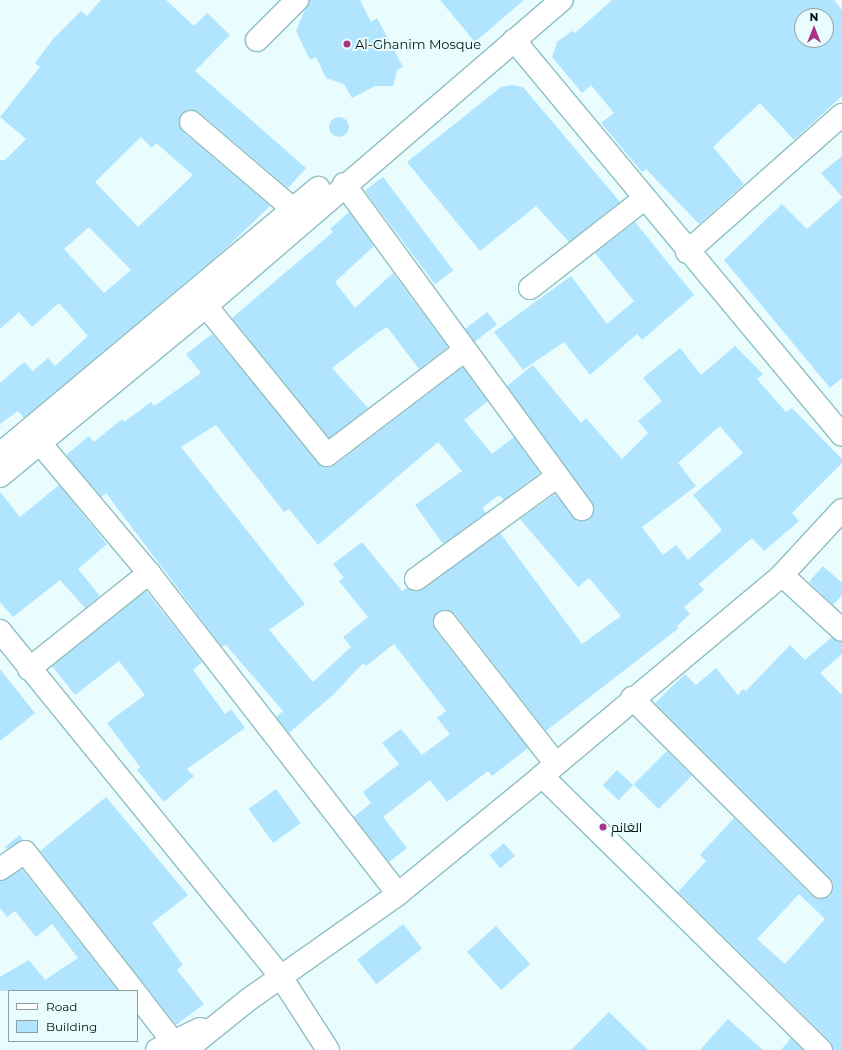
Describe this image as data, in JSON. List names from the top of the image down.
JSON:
{
  "places": ["Al-Ghanim Mosque", "الغانم"],
  "legend": ["Road", "Building"],
  "north": "top"
}
